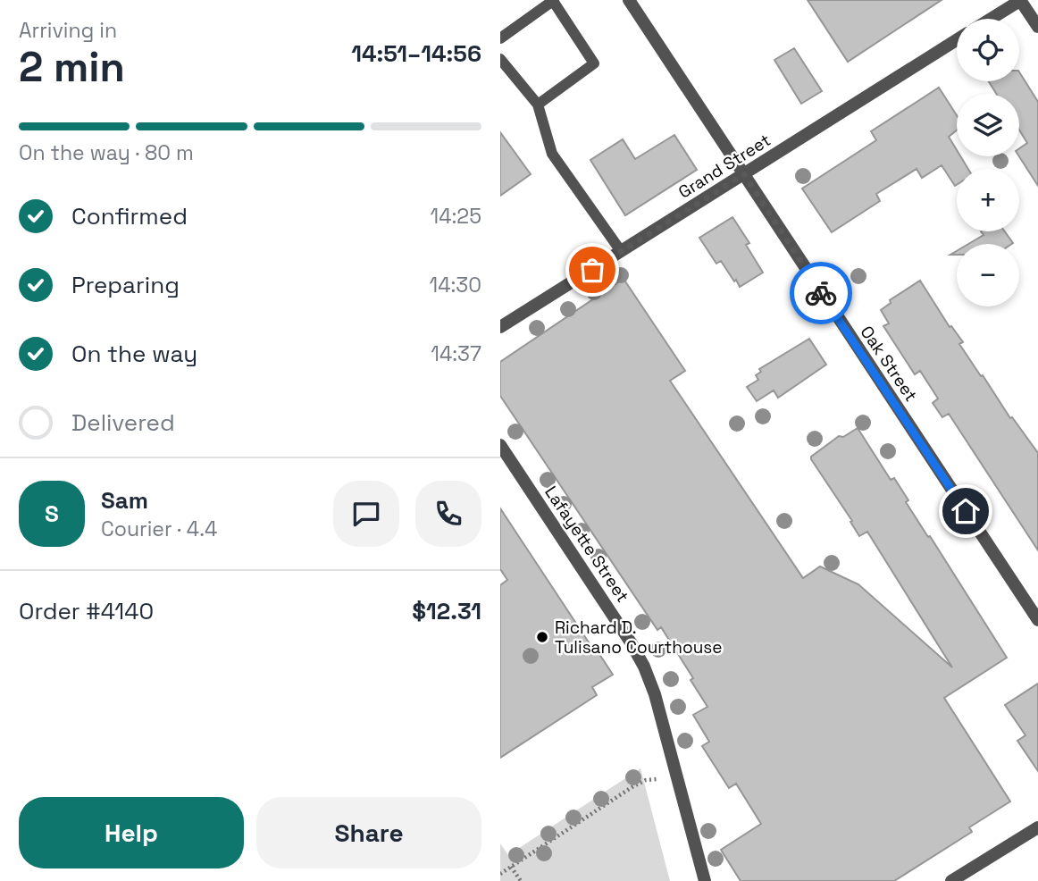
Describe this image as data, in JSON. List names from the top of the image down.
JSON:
{
  "streets": {
    "street": ["Grand Street", "Oak Street", "Lafayette Street"]
  },
  "crossings": [
    ["Grand Street", "Oak Street"]
  ],
  "places": ["Richard D. Tulisano Courthouse"],
  "page": {
    "heading": ["2 min", "Arriving in", "14:51–14:56"],
    "panel": [
      "Sam",
      "Courier · 4.4",
      "Order #4140",
      "$12.31"
    ],
    "map_buttons": ["+", "−"],
    "bar": "On the way · 80 m",
    "list": [
      ["Confirmed", "14:25"],
      ["Preparing", "14:30"],
      ["On the way", "14:37"],
      "Delivered"
    ],
    "round": "S",
    "buttons": ["Help", "Share"]
  }
}
